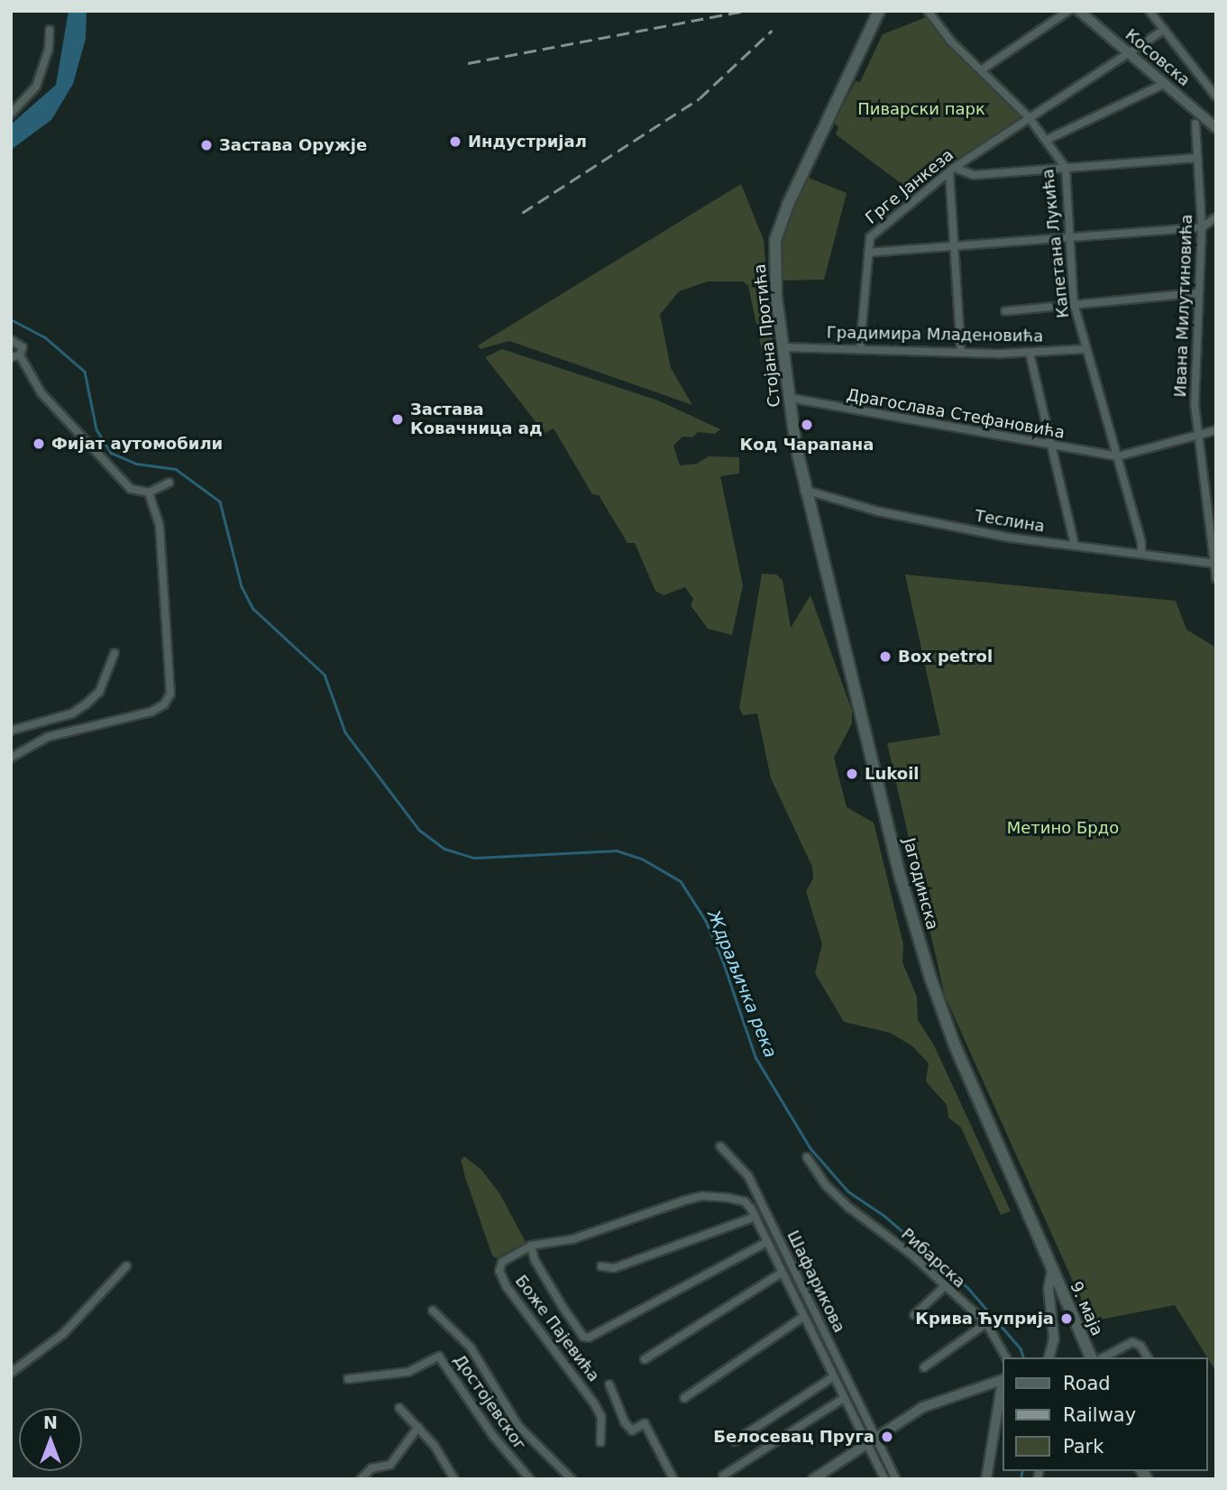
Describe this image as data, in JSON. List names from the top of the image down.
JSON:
{
  "streets": {
    "main road": ["Стојана Протића", "Јагодинска", "9. маја"],
    "street": [
      "Косовска",
      "Грге Јанкеза",
      "Капетана Лукића",
      "Ивана Милутиновића",
      "Градимира Младеновића",
      "Драгослава Стефановића",
      "Теслина",
      "Рибарска",
      "Шафарикова",
      "Боже Пајевића",
      "Достојевског"
    ]
  },
  "crossings": [
    ["Косовска", "Грге Јанкеза"],
    ["Грге Јанкеза", "Капетана Лукића"],
    ["Грге Јанкеза", "Градимира Младеновића"],
    ["Капетана Лукића", "Градимира Младеновића"],
    ["Капетана Лукића", "Драгослава Стефановића"],
    ["Капетана Лукића", "Теслина"],
    ["Ивана Милутиновића", "Теслина"],
    ["Градимира Младеновића", "Стојана Протића"],
    ["Стојана Протића", "Драгослава Стефановића"],
    ["Стојана Протића", "Теслина"],
    ["Стојана Протића", "Јагодинска"],
    ["Теслина", "Јагодинска"],
    ["Јагодинска", "9. маја"]
  ],
  "water": ["Ждраљичка река"],
  "parks": ["Пиварски парк", "Метино Брдо"],
  "places": [
    "Индустријал",
    "Застава Оружје",
    "Застава Ковачница ад",
    "Код Чарапана",
    "Фијат аутомобили",
    "Box petrol",
    "Lukoil",
    "Крива Ћуприја",
    "Белосевац Пруга"
  ],
  "legend": ["Road", "Railway", "Park"],
  "north": "top"
}
